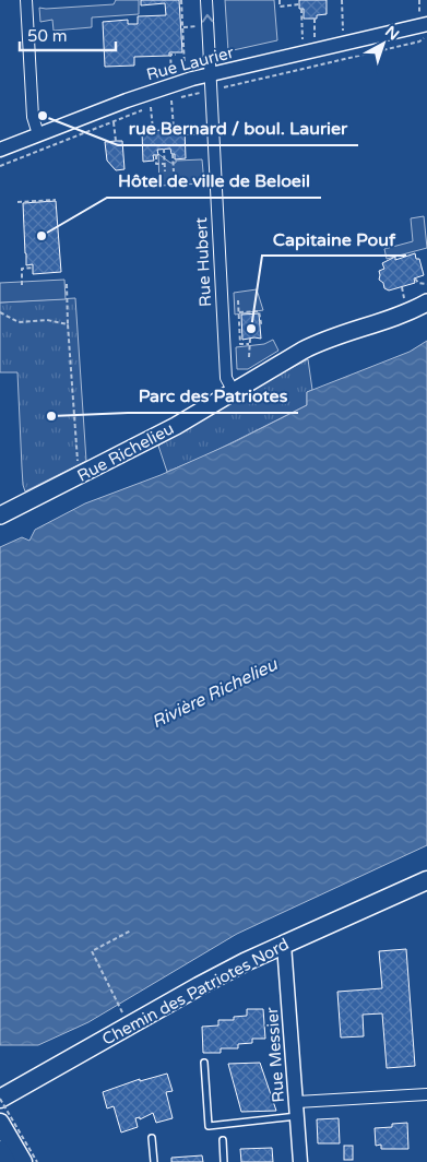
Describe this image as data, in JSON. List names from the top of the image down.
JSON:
{
  "streets": {
    "main road": ["Rue Richelieu", "Chemin des Patriotes Nord"],
    "street": ["Rue Laurier", "Rue Hubert", "Rue Messier"]
  },
  "crossings": [
    ["Rue Laurier", "Rue Hubert"],
    ["Rue Hubert", "Rue Richelieu"],
    ["Chemin des Patriotes Nord", "Rue Messier"]
  ],
  "water": ["Rivière Richelieu"],
  "places": [
    "rue Bernard / boul. Laurier",
    "Hôtel de ville de Beloeil",
    "Capitaine Pouf",
    "Parc des Patriotes"
  ],
  "scale_bar": "50 m",
  "north": "top right"
}
